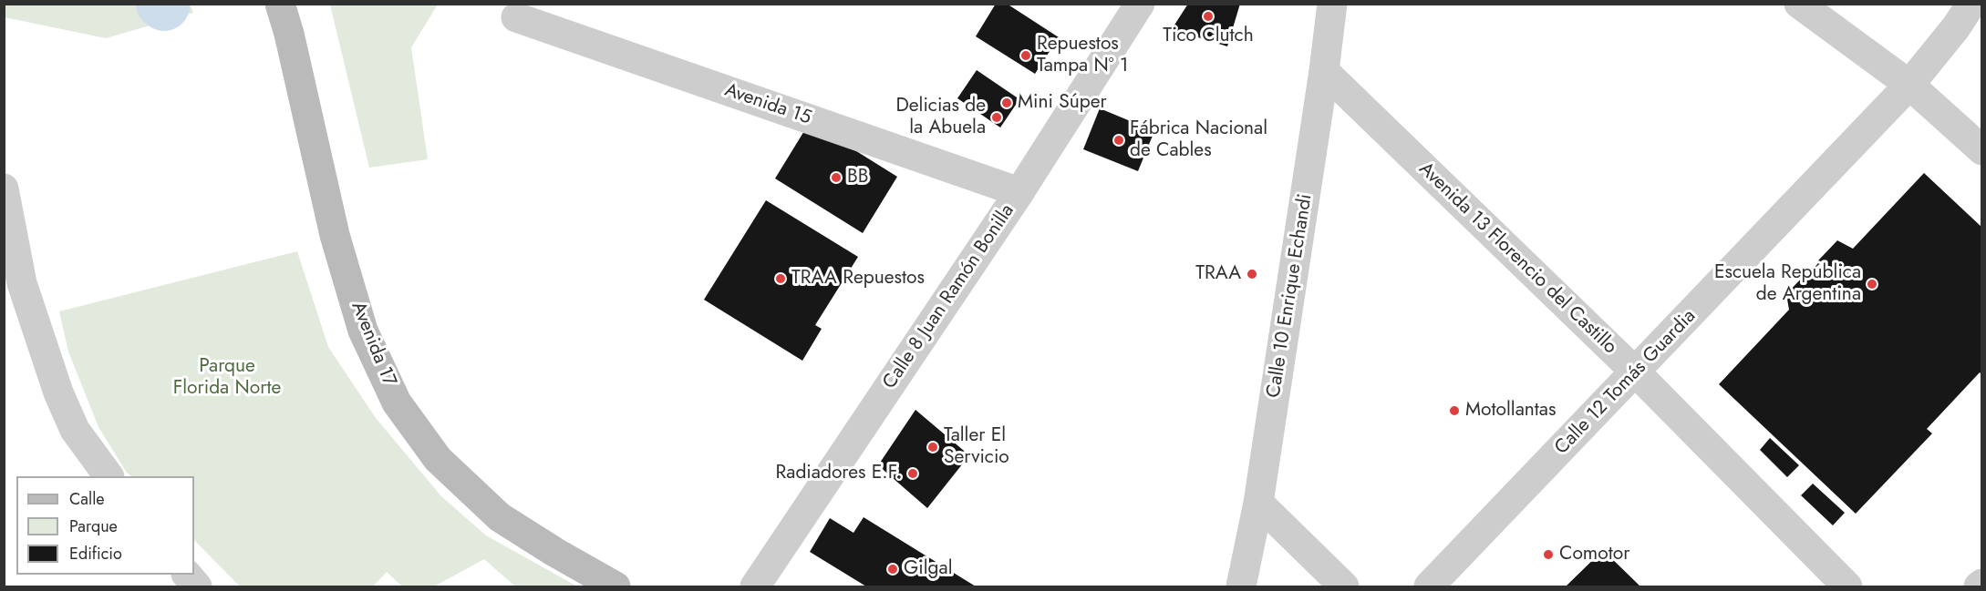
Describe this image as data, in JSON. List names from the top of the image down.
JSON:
{
  "streets": {
    "main road": ["Avenida 17"],
    "street": [
      "Avenida 15",
      "Avenida 13 Florencio del Castillo",
      "Calle 10 Enrique Echandi",
      "Calle 8 Juan Ramón Bonilla",
      "Calle 12 Tomás Guardia"
    ]
  },
  "crossings": [
    ["Avenida 15", "Calle 8 Juan Ramón Bonilla"],
    ["Avenida 13 Florencio del Castillo", "Calle 10 Enrique Echandi"],
    ["Avenida 13 Florencio del Castillo", "Calle 12 Tomás Guardia"]
  ],
  "parks": ["Parque Florida Norte"],
  "places": [
    "Tico Clutch",
    "Repuestos Tampa Nº 1",
    "Mini Súper",
    "Delicias de la Abuela",
    "Fábrica Nacional de Cables",
    "BB",
    "TRAA",
    "TRAA Repuestos",
    "Escuela República de Argentina",
    "Motollantas",
    "Taller El Servicio",
    "Radiadores E.F.",
    "Comotor",
    "Gilgal"
  ],
  "legend": ["Calle", "Parque", "Edificio"]
}
